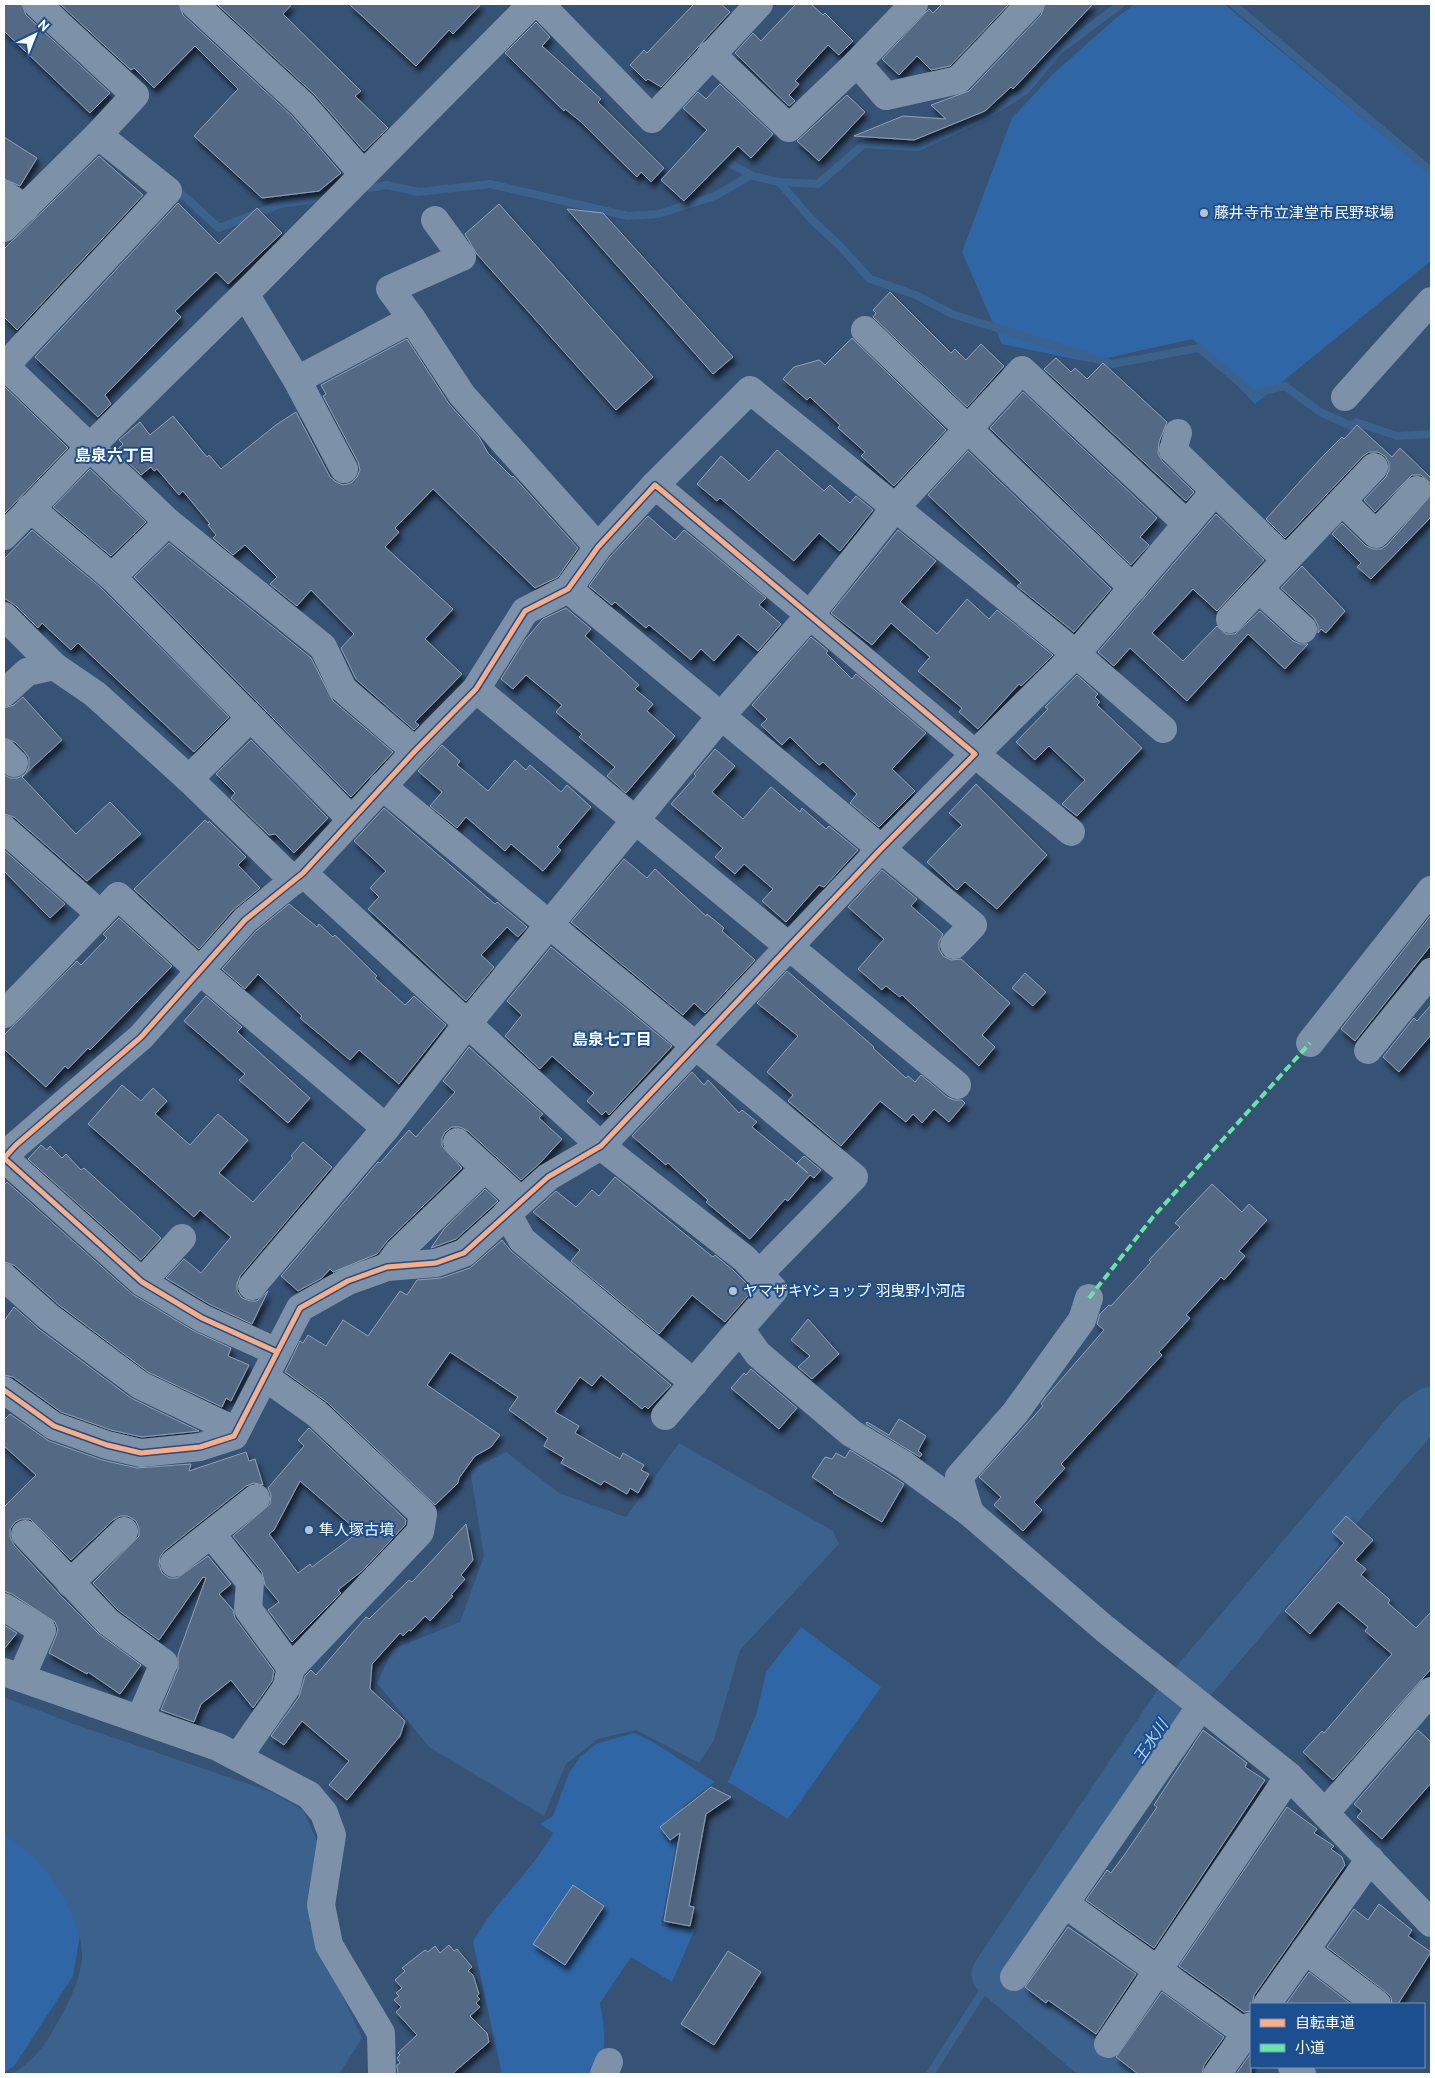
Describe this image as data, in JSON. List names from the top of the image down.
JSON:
{
  "districts": ["島泉六丁目", "島泉七丁目"],
  "water": ["王水川"],
  "places": ["藤井寺市立津堂市民野球場", "ヤマザキYショップ 羽曳野小河店", "隼人塚古墳"],
  "legend": ["自転車道", "小道"],
  "north": "top right"
}
